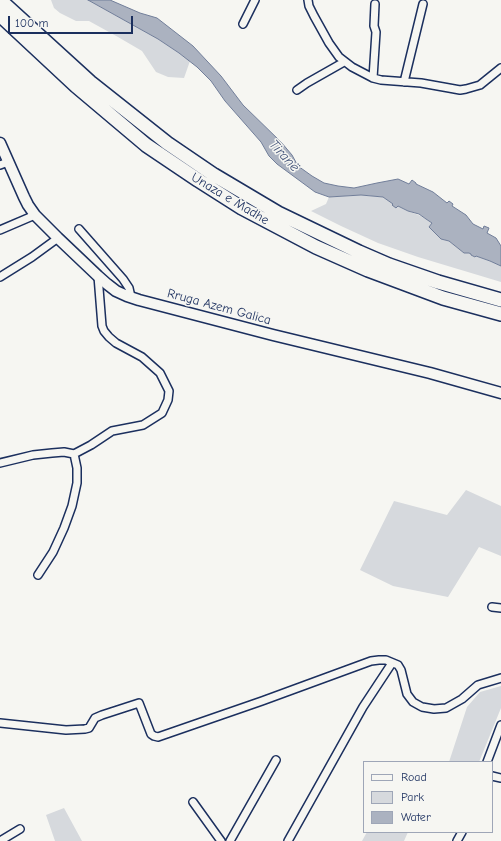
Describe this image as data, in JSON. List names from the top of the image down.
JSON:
{
  "streets": {
    "highway": ["Unaza e Madhe"],
    "main road": ["Rruga Azem Galica"]
  },
  "water": ["Tiranë"],
  "legend": ["Road", "Park", "Water"],
  "scale_bar": "100 m"
}
